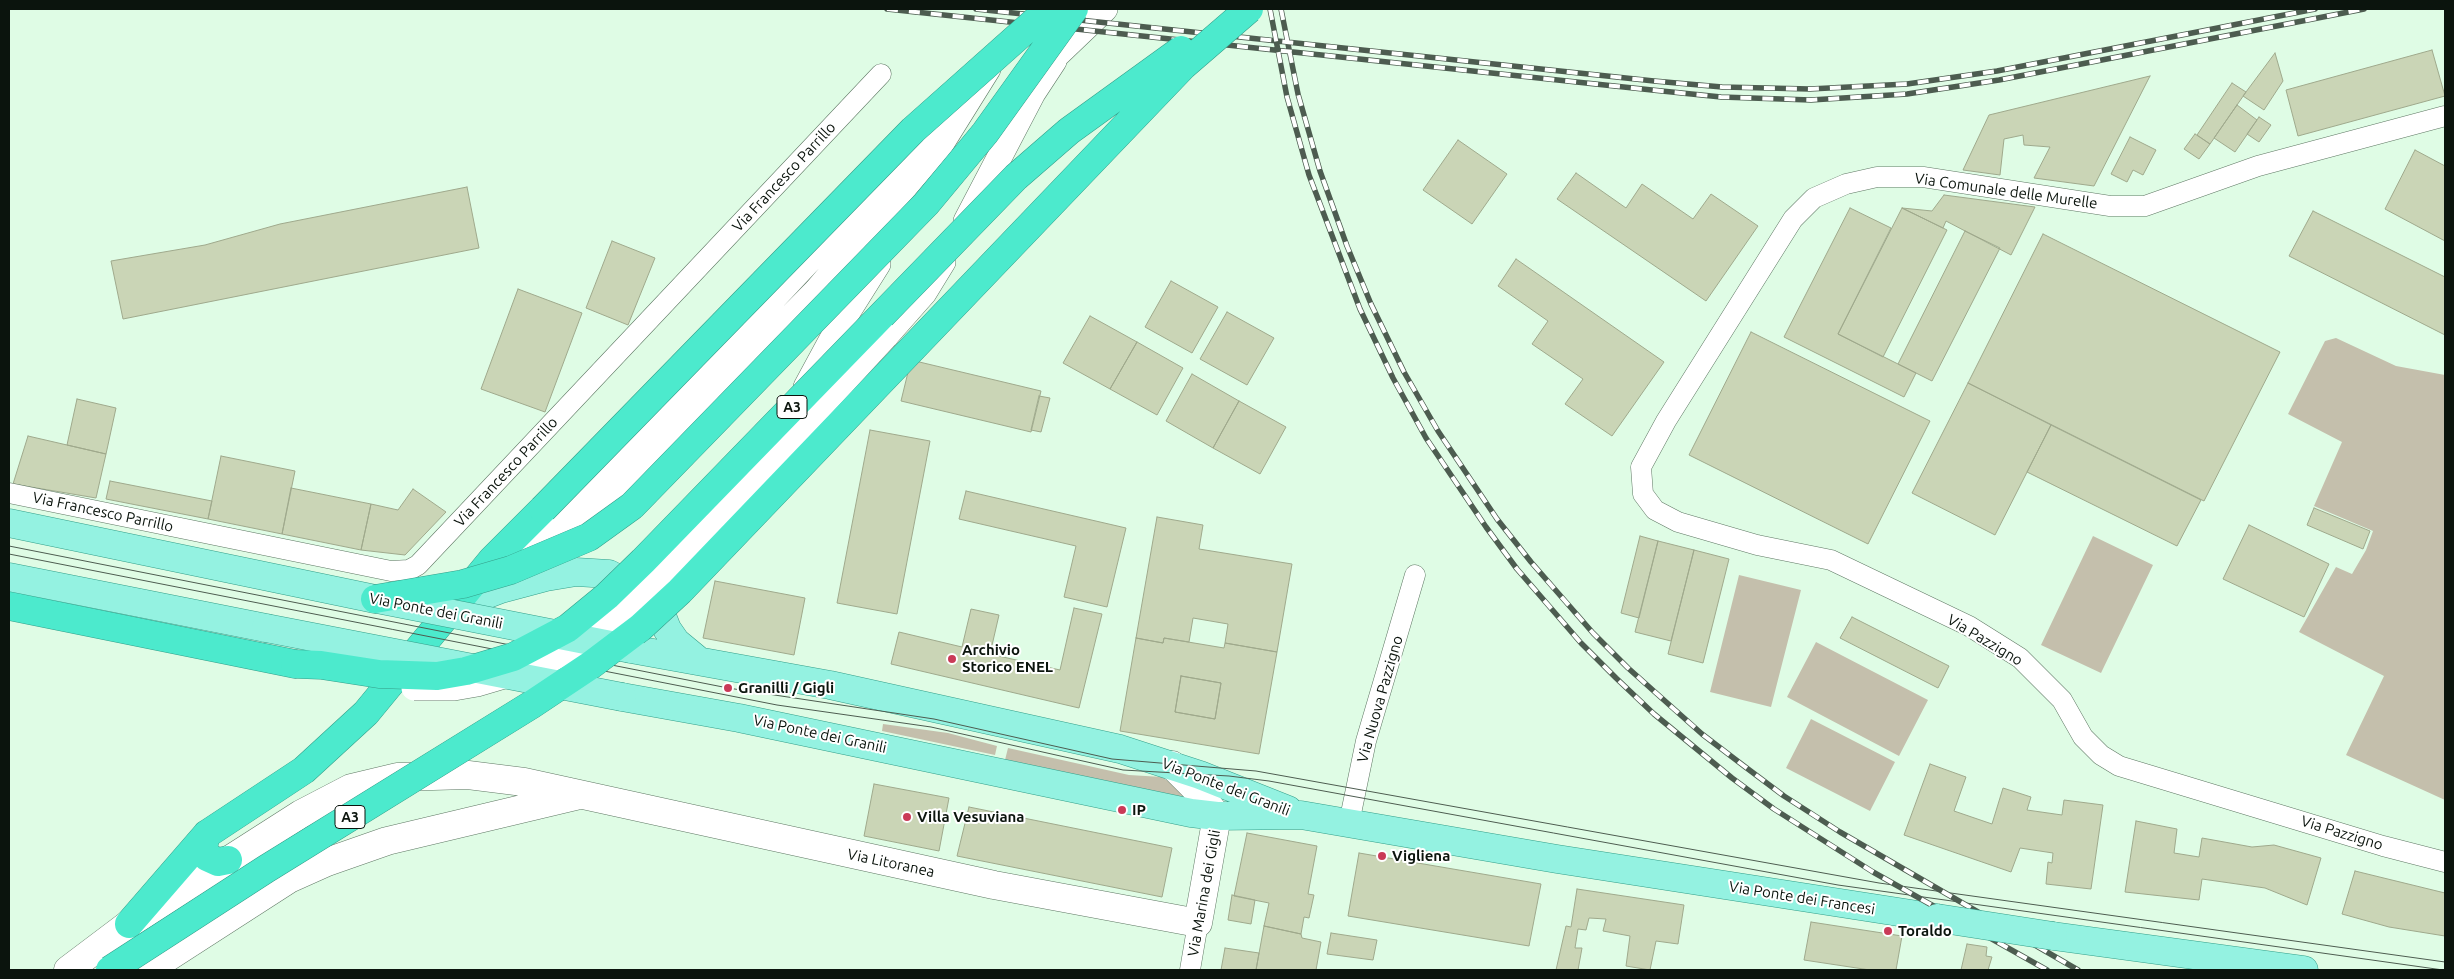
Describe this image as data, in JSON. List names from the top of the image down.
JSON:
{
  "streets": {
    "highway": ["A3"],
    "main road": [
      "Via Ponte dei Granili",
      "Via Litoranea",
      "Via Marina dei Gigli",
      "Via Ponte dei Francesi"
    ],
    "street": [
      "Via Francesco Parrillo",
      "Via Comunale delle Murelle",
      "Via Pazzigno",
      "Via Nuova Pazzigno"
    ]
  },
  "crossings": [
    ["Via Comunale delle Murelle", "Via Pazzigno"],
    ["Via Ponte dei Granili", "Via Marina dei Gigli"],
    ["Via Ponte dei Granili", "Via Ponte dei Francesi"],
    ["Via Nuova Pazzigno", "Via Ponte dei Francesi"],
    ["Via Litoranea", "Via Marina dei Gigli"]
  ],
  "places": [
    "Archivio Storico ENEL",
    "Granilli / Gigli",
    "IP",
    "Villa Vesuviana",
    "Vigliena",
    "Toraldo"
  ]
}
